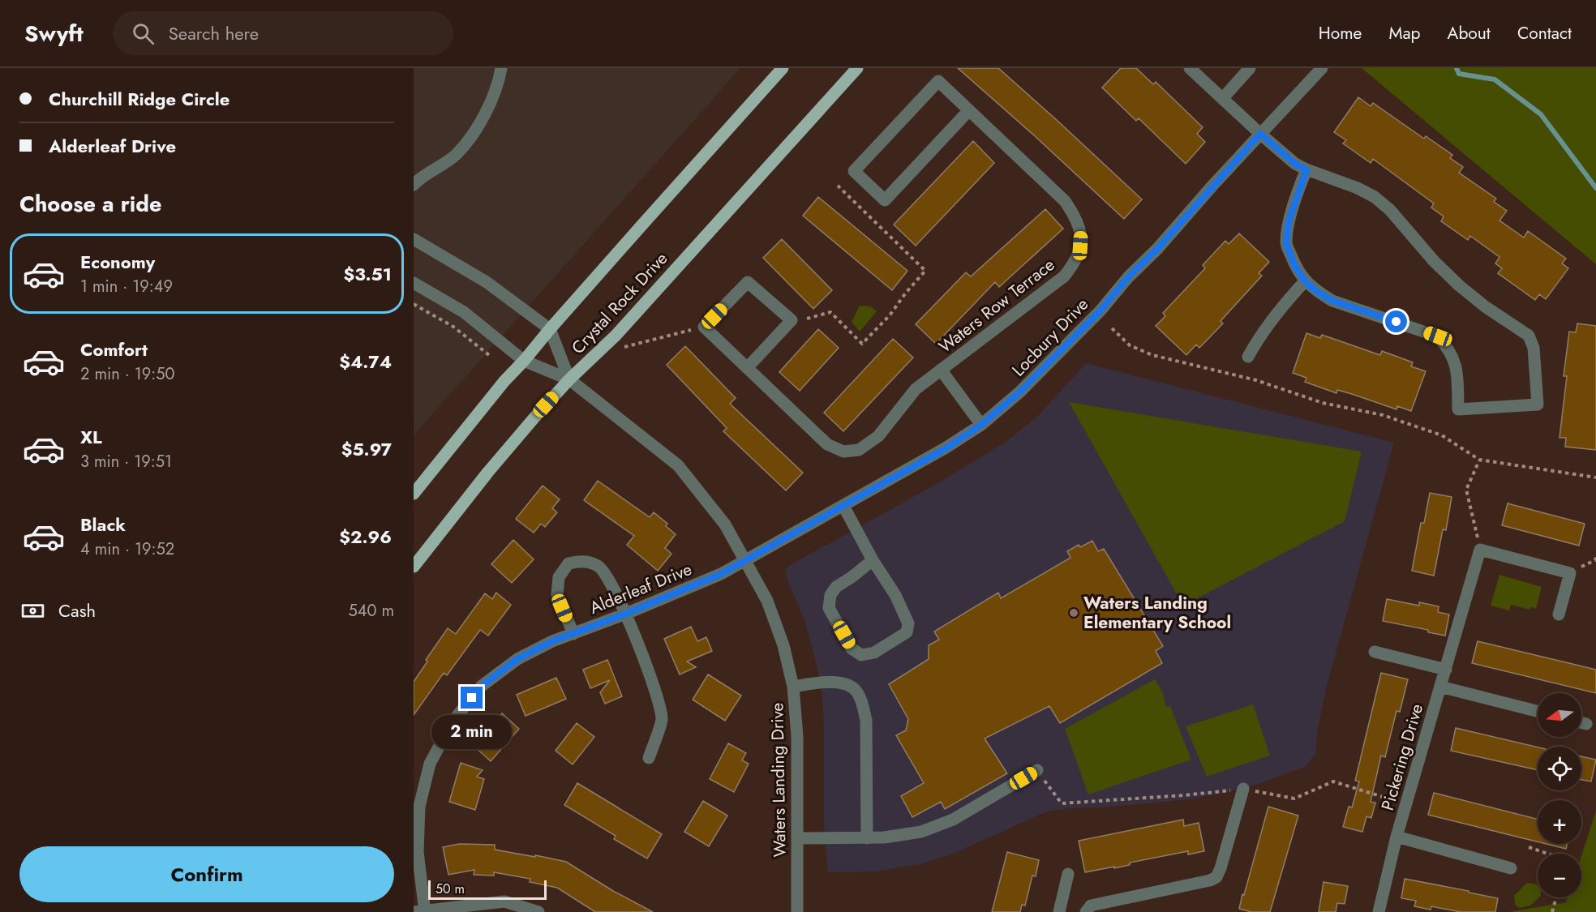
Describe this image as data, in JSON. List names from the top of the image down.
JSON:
{
  "streets": {
    "main road": ["Crystal Rock Drive"],
    "street": [
      "Waters Row Terrace",
      "Locbury Drive",
      "Alderleaf Drive",
      "Pickering Drive",
      "Waters Landing Drive"
    ]
  },
  "crossings": [
    ["Crystal Rock Drive", "Waters Landing Drive"],
    ["Waters Row Terrace", "Locbury Drive"],
    ["Locbury Drive", "Alderleaf Drive"],
    ["Locbury Drive", "Waters Landing Drive"],
    ["Alderleaf Drive", "Waters Landing Drive"]
  ],
  "places": ["Waters Landing Elementary School"],
  "scale_bar": "50 m",
  "north": "left",
  "page": {
    "header": "Swyft",
    "search": "Search here",
    "nav": [
      "Home",
      "Map",
      "About",
      "Contact"
    ],
    "banner": ["Churchill Ridge Circle", "Alderleaf Drive"],
    "heading": "Choose a ride",
    "list": [
      {
        "name": "Economy",
        "note": "1 min · 19:49",
        "value": "$3.51"
      },
      {
        "name": "Comfort",
        "note": "2 min · 19:50",
        "value": "$4.74"
      },
      {
        "name": "XL",
        "note": "3 min · 19:51",
        "value": "$5.97"
      },
      {
        "name": "Black",
        "note": "4 min · 19:52",
        "value": "$2.96"
      }
    ],
    "pay": ["Cash", "540 m"],
    "map_buttons": ["+", "−"],
    "bubble": "2 min",
    "buttons": "Confirm",
    "scale": "50 m"
  }
}
